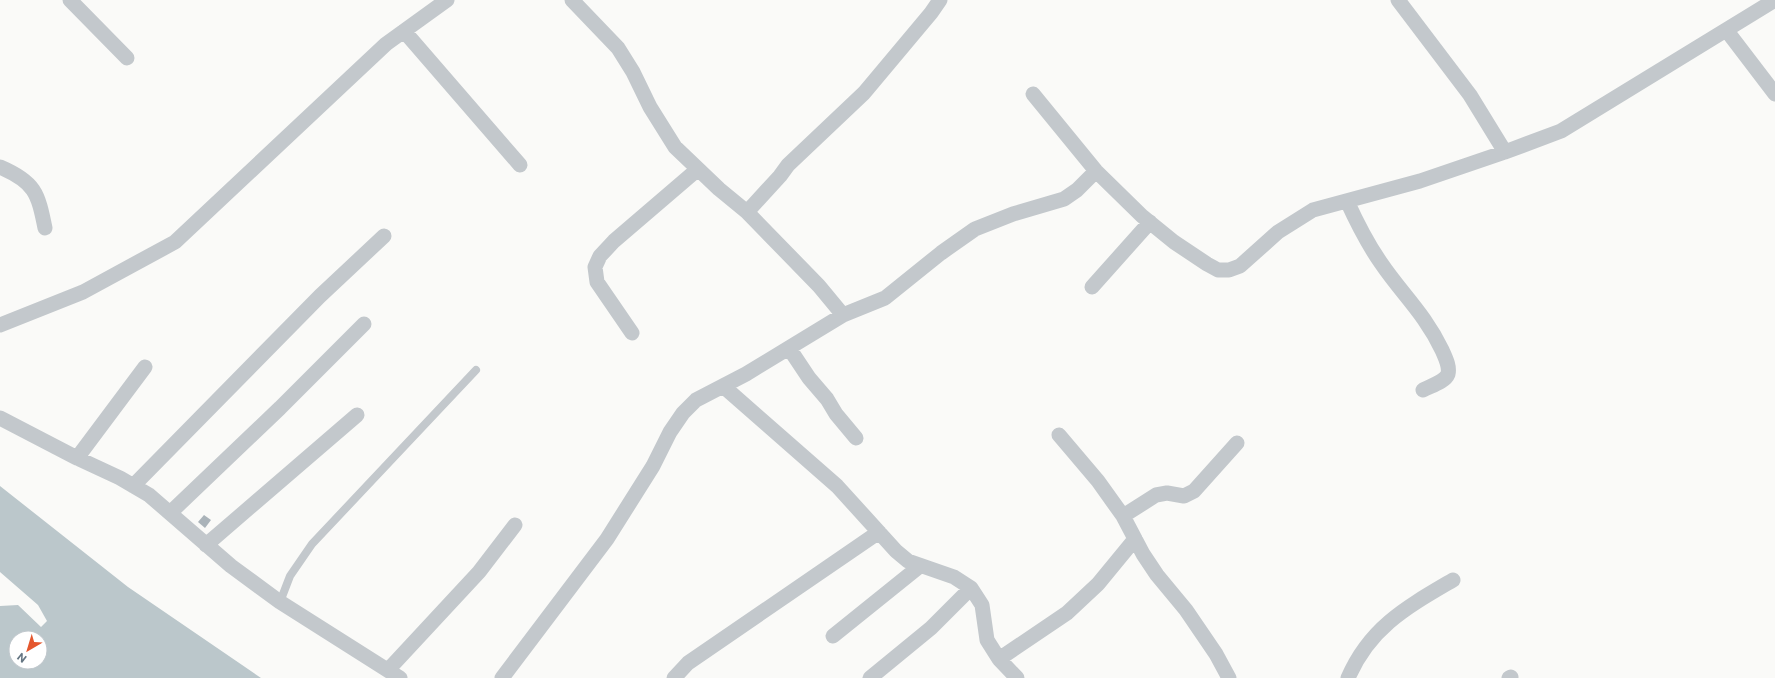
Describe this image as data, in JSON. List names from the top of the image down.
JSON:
{
  "north": "bottom left"
}
